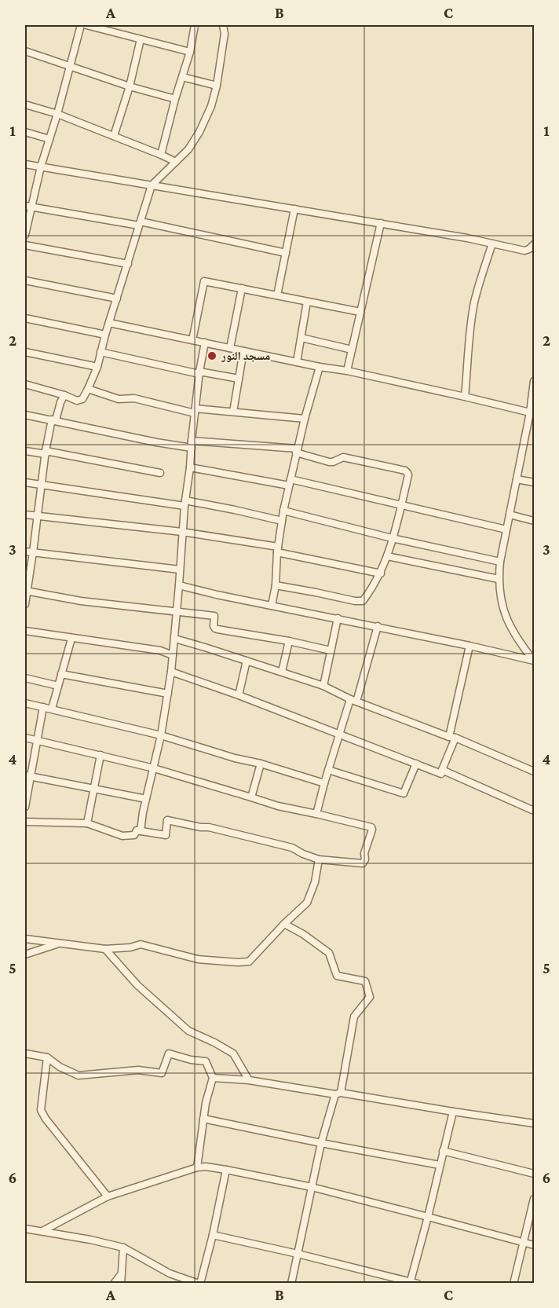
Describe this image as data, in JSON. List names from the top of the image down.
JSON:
{
  "places": ["مسجد النور"],
  "grid": {
    "columns": ["A", "B", "C"],
    "rows": [
      "1",
      "2",
      "3",
      "4",
      "5",
      "6"
    ]
  }
}
